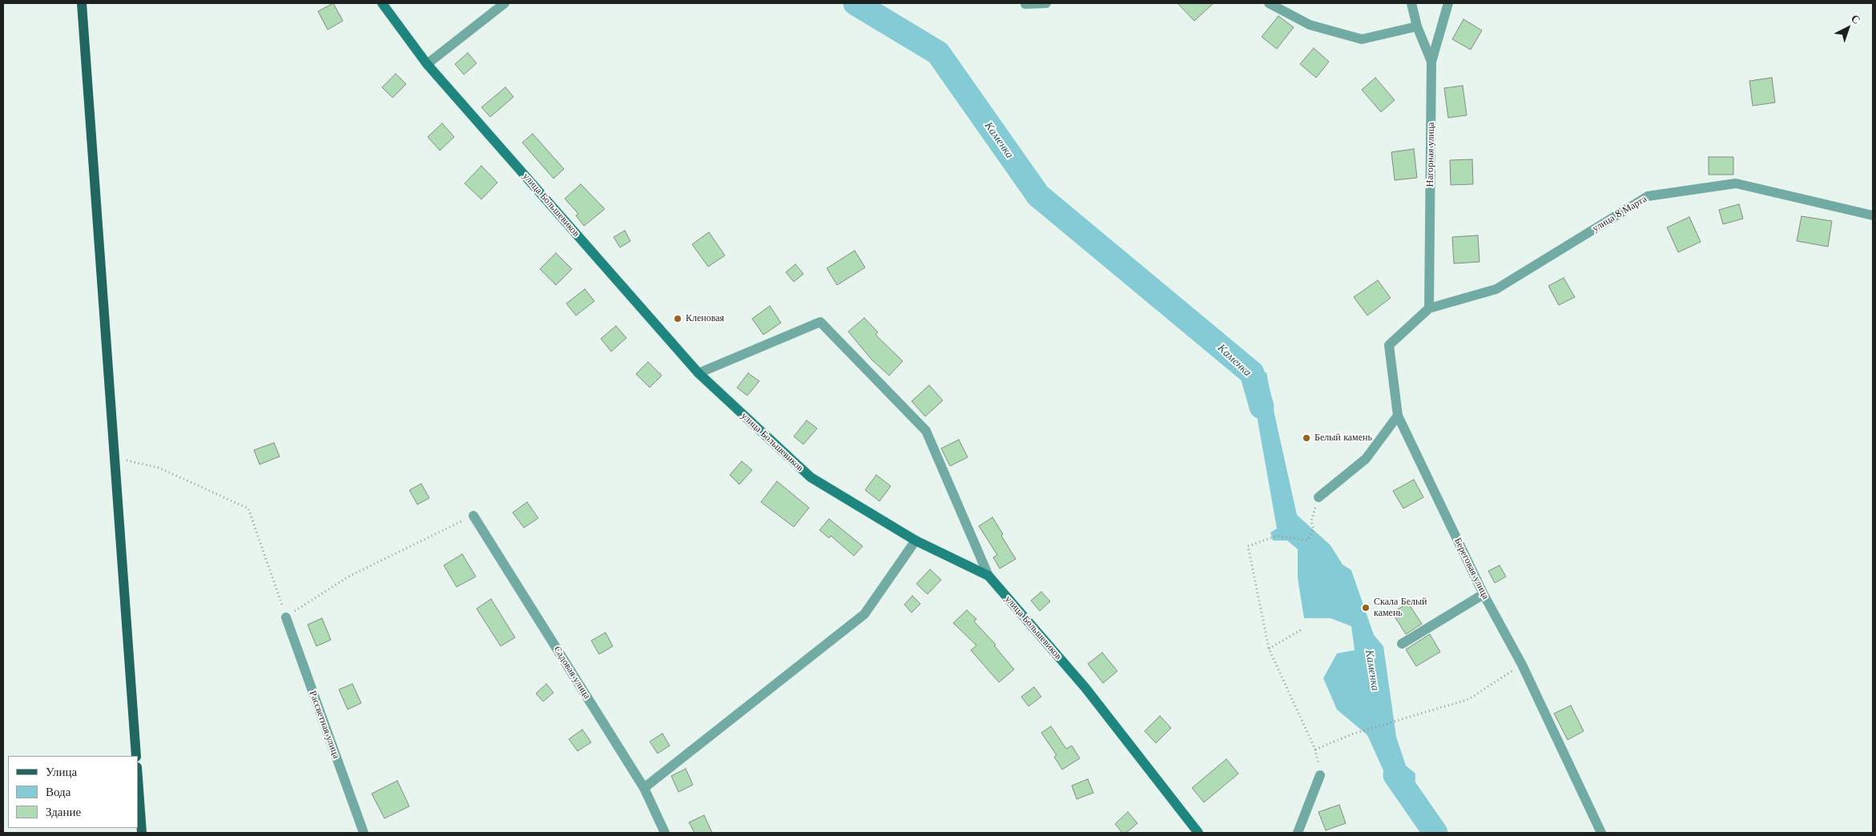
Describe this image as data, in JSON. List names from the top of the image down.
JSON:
{
  "streets": {
    "street": [
      "Нагорная улица",
      "улица Большевиков",
      "улица 8 Марта",
      "Береговая улица",
      "Садовая улица",
      "Рассветная улица"
    ]
  },
  "crossings": [
    ["Нагорная улица", "улица 8 Марта"],
    ["Нагорная улица", "Береговая улица"],
    ["улица 8 Марта", "Береговая улица"]
  ],
  "water": ["Каменка"],
  "places": ["Кленовая", "Белый камень", "Скала Белый камень"],
  "legend": ["Улица", "Вода", "Здание"],
  "north": "top right"
}
